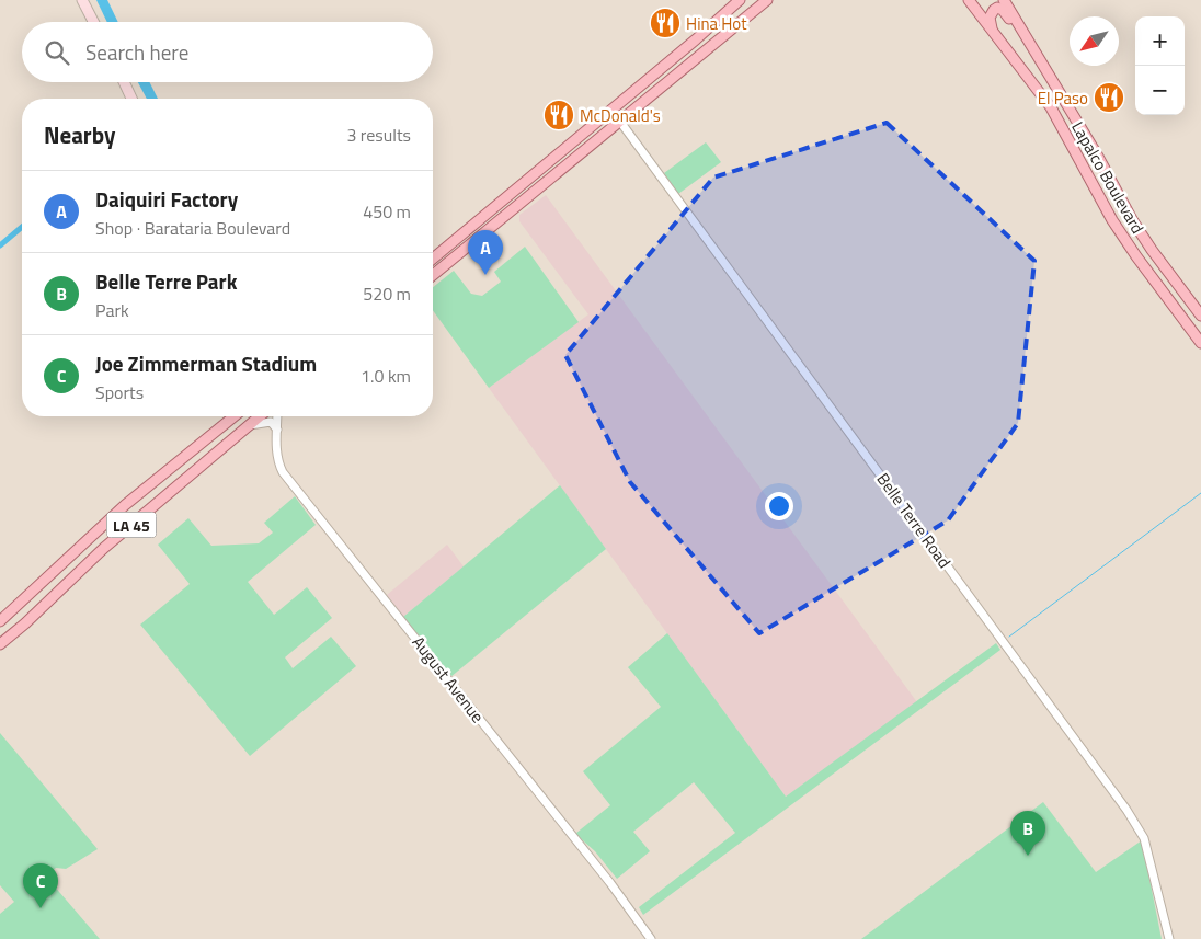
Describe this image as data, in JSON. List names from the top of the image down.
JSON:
{
  "streets": {
    "main road": ["Lapalco Boulevard", "LA 45"],
    "street": ["Belle Terre Road", "August Avenue"]
  },
  "places": {
    "restaurant": ["Hina Hot", "El Paso", "McDonald's"]
  },
  "north": "bottom left",
  "page": {
    "map_buttons": ["+", "−"],
    "search": "Search here",
    "heading": ["Nearby", "3 results"],
    "list": [
      {
        "mark": "A",
        "name": "Daiquiri Factory",
        "note": "Shop · Barataria Boulevard",
        "value": "450 m"
      },
      {
        "mark": "B",
        "name": "Belle Terre Park",
        "note": "Park",
        "value": "520 m"
      },
      {
        "mark": "C",
        "name": "Joe Zimmerman Stadium",
        "note": "Sports",
        "value": "1.0 km"
      }
    ],
    "pins": ["A", "B", "C"]
  }
}
